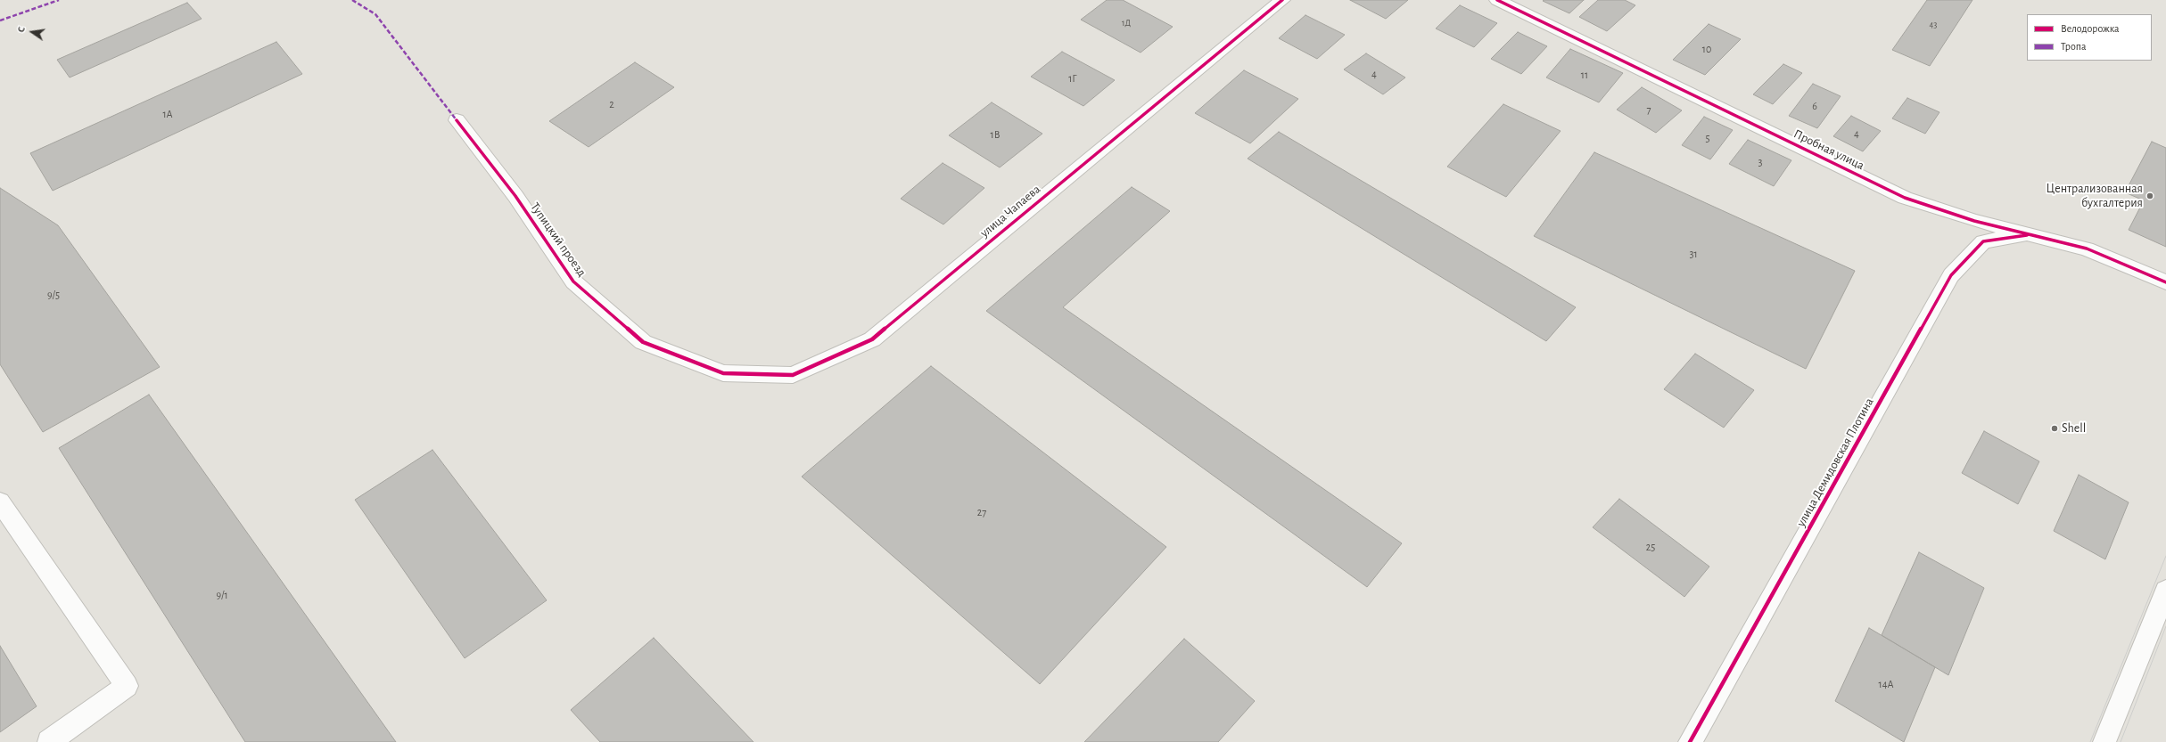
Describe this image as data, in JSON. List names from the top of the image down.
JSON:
{
  "streets": {
    "street": [
      "Пробная улица",
      "улица Чапаева",
      "Тупицкий проезд",
      "улица Демидовская Плотина"
    ]
  },
  "crossings": [
    ["Пробная улица", "улица Демидовская Плотина"],
    ["улица Чапаева", "Тупицкий проезд"]
  ],
  "places": ["Централизованная бухгалтерия", "Shell"],
  "house_numbers": [
    "1Д",
    "43",
    "10",
    "4",
    "11",
    "1Г",
    "2",
    "6",
    "7",
    "1А",
    "4",
    "1В",
    "5",
    "3",
    "31",
    "9/5",
    "27",
    "25",
    "9/1",
    "14А"
  ],
  "legend": ["Велодорожка", "Тропа"],
  "north": "left"
}
